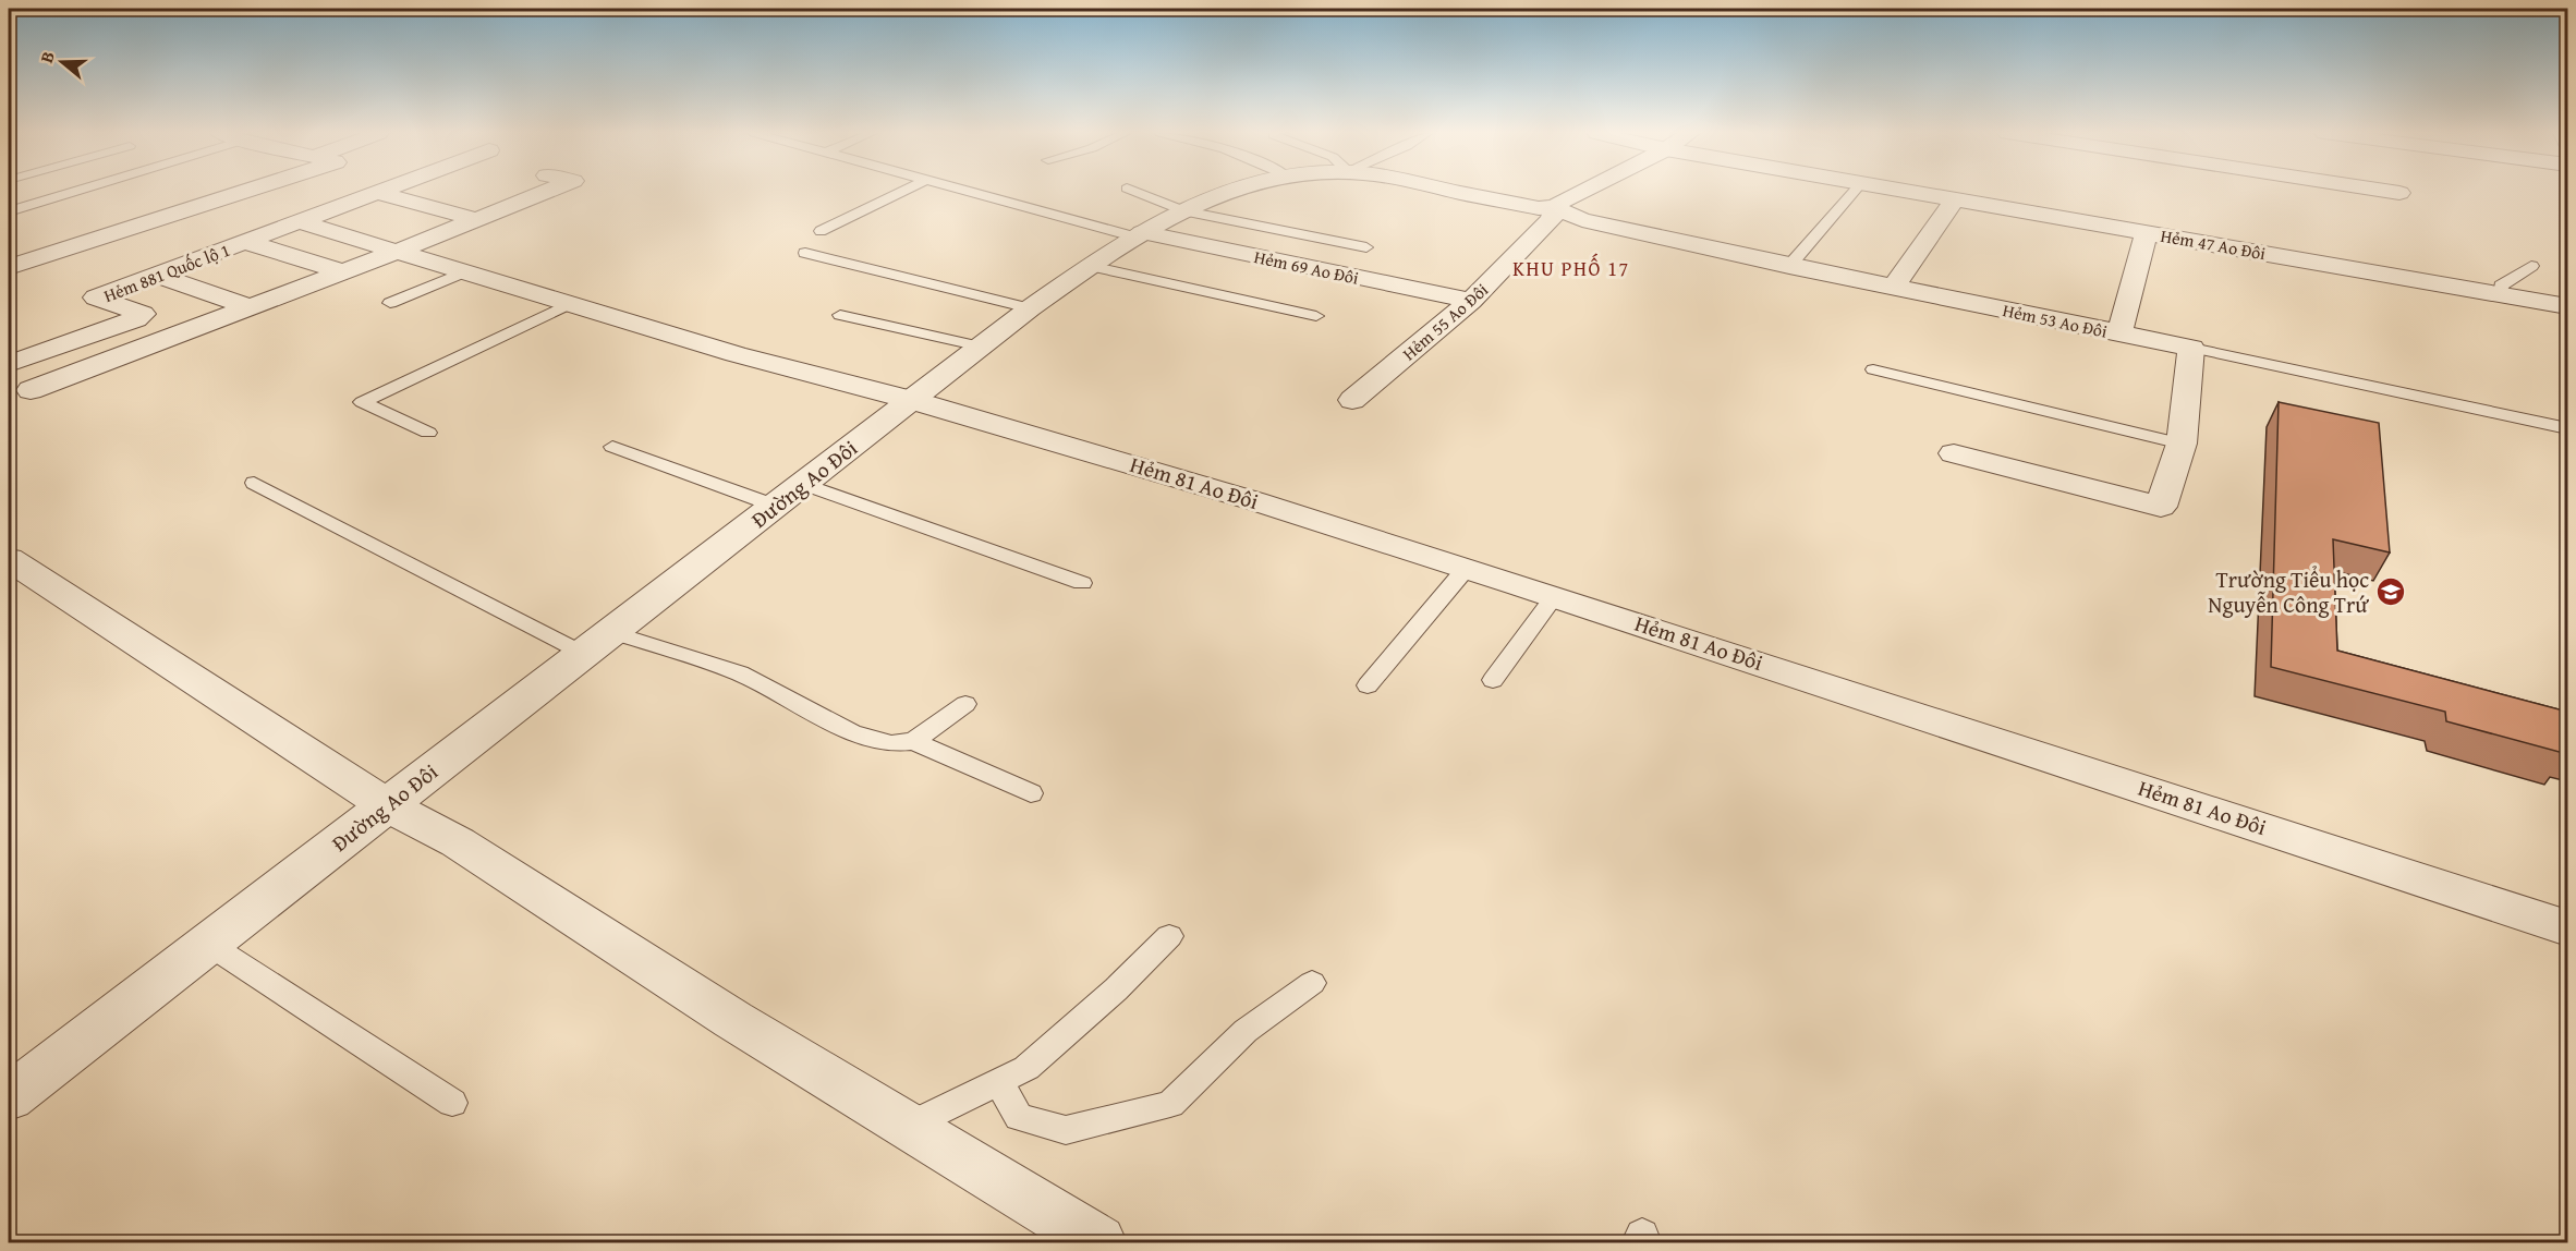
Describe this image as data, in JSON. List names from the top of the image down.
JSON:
{
  "streets": {
    "street": [
      "Hẻm 47 Ao Đôi",
      "Hẻm 69 Ao Đôi",
      "Hẻm 881 Quốc lộ 1",
      "Hẻm 53 Ao Đôi",
      "Hẻm 55 Ao Đôi",
      "Hẻm 81 Ao Đôi",
      "Đường Ao Đôi"
    ]
  },
  "crossings": [
    ["Hẻm 69 Ao Đôi", "Hẻm 55 Ao Đôi"],
    ["Hẻm 69 Ao Đôi", "Đường Ao Đôi"],
    ["Hẻm 881 Quốc lộ 1", "Hẻm 81 Ao Đôi"],
    ["Hẻm 53 Ao Đôi", "Hẻm 55 Ao Đôi"],
    ["Hẻm 53 Ao Đôi", "Đường Ao Đôi"],
    ["Hẻm 55 Ao Đôi", "Đường Ao Đôi"],
    ["Hẻm 81 Ao Đôi", "Đường Ao Đôi"]
  ],
  "districts": ["KHU PHỐ 17"],
  "places": {
    "school or university": ["Trường Tiểu học Nguyễn Công Trứ"]
  },
  "north": "left"
}
